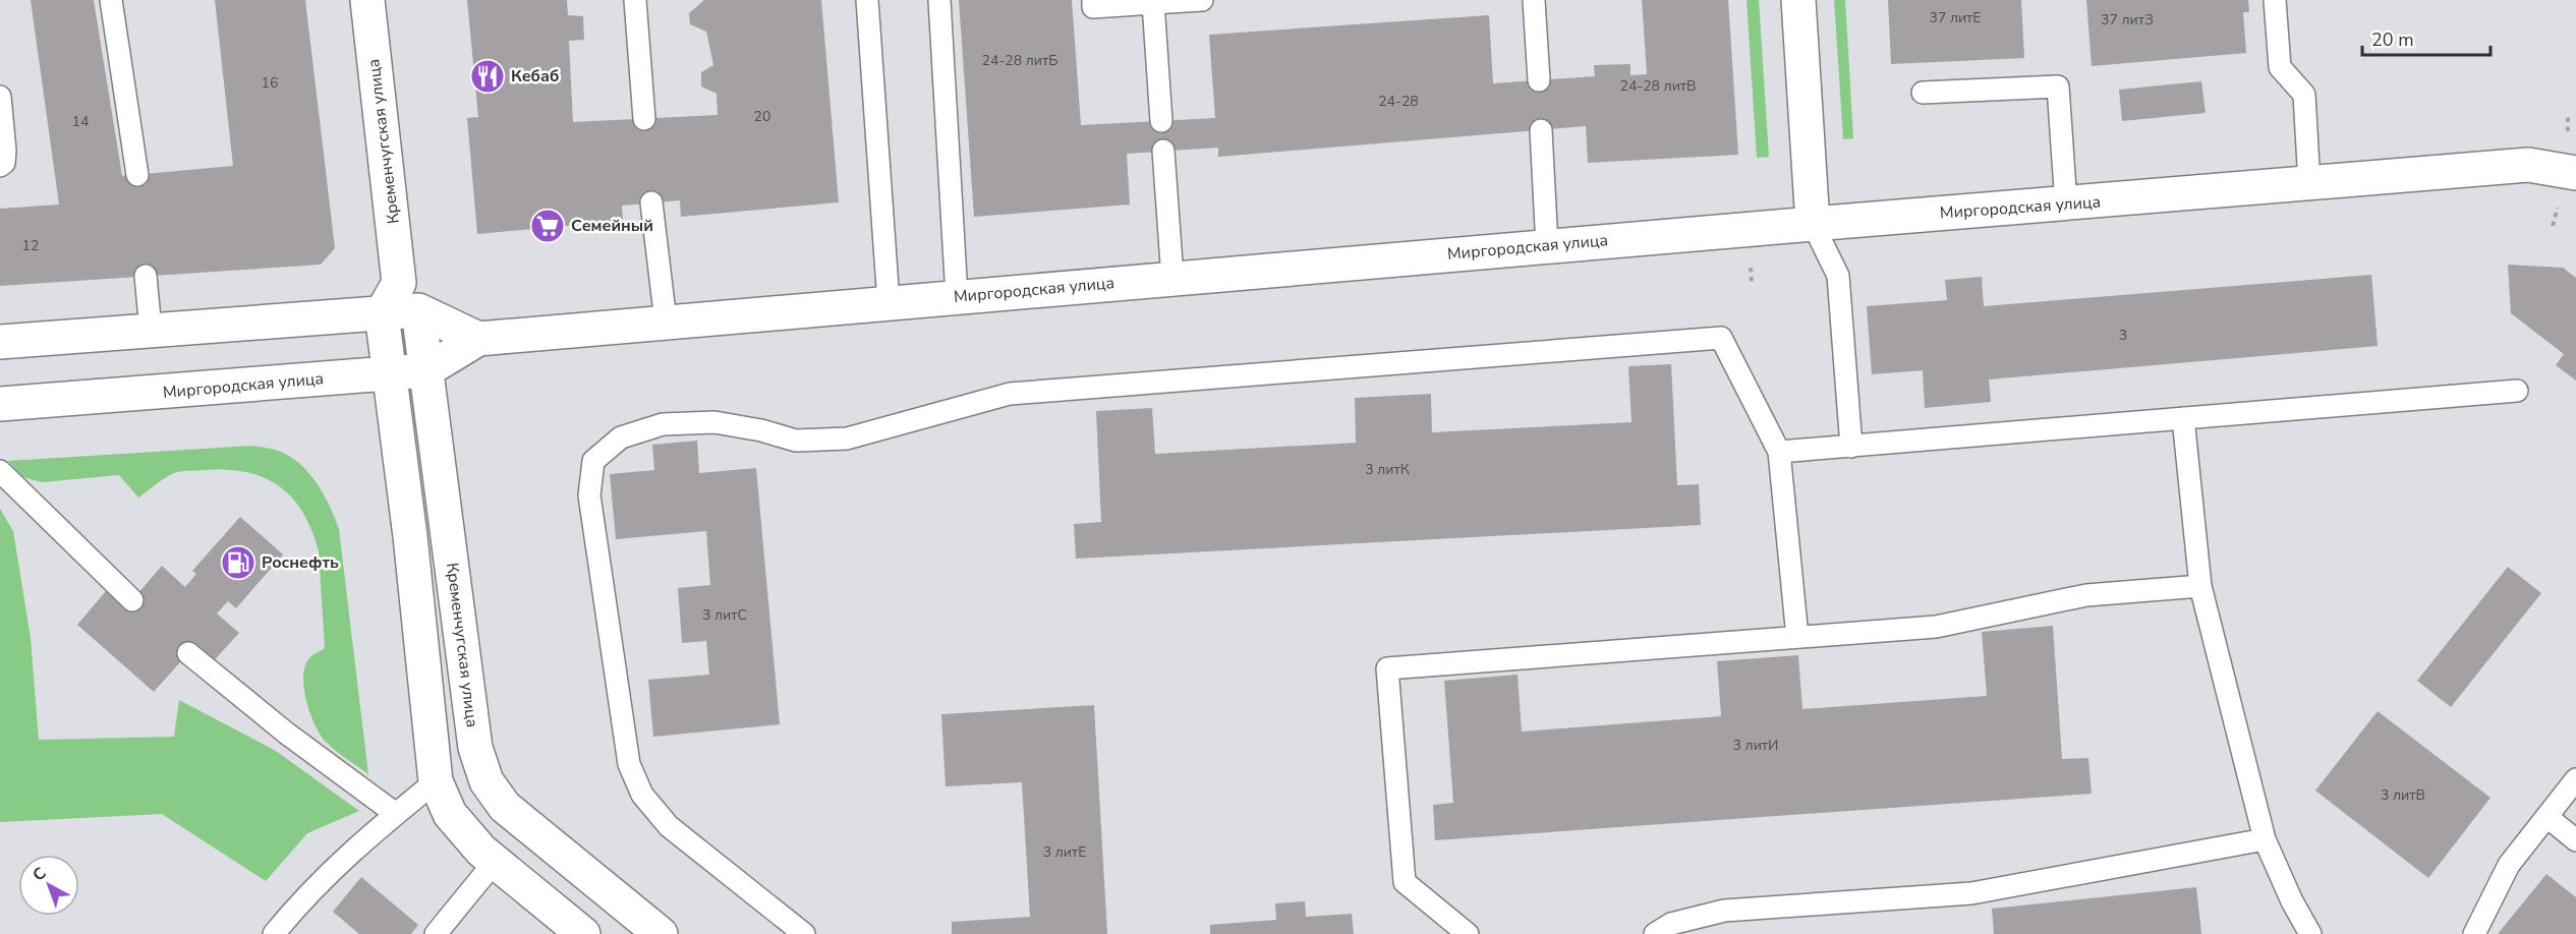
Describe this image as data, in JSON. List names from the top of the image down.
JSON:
{
  "streets": {
    "street": ["Кременчугская улица", "Миргородская улица"]
  },
  "crossings": [
    ["Кременчугская улица", "Миргородская улица"]
  ],
  "places": {
    "restaurant": ["Кебаб"],
    "supermarket": ["Семейный"],
    "fuel station": ["Роснефть"]
  },
  "house_numbers": [
    "37 литЕ",
    "37 литЗ",
    "24-28 литБ",
    "16",
    "24-28 литВ",
    "24-28",
    "20",
    "14",
    "12",
    "3",
    "3 литК",
    "3 литС",
    "3 литИ",
    "3 литВ",
    "3 литЕ"
  ],
  "scale_bar": "20 m",
  "north": "top left"
}
